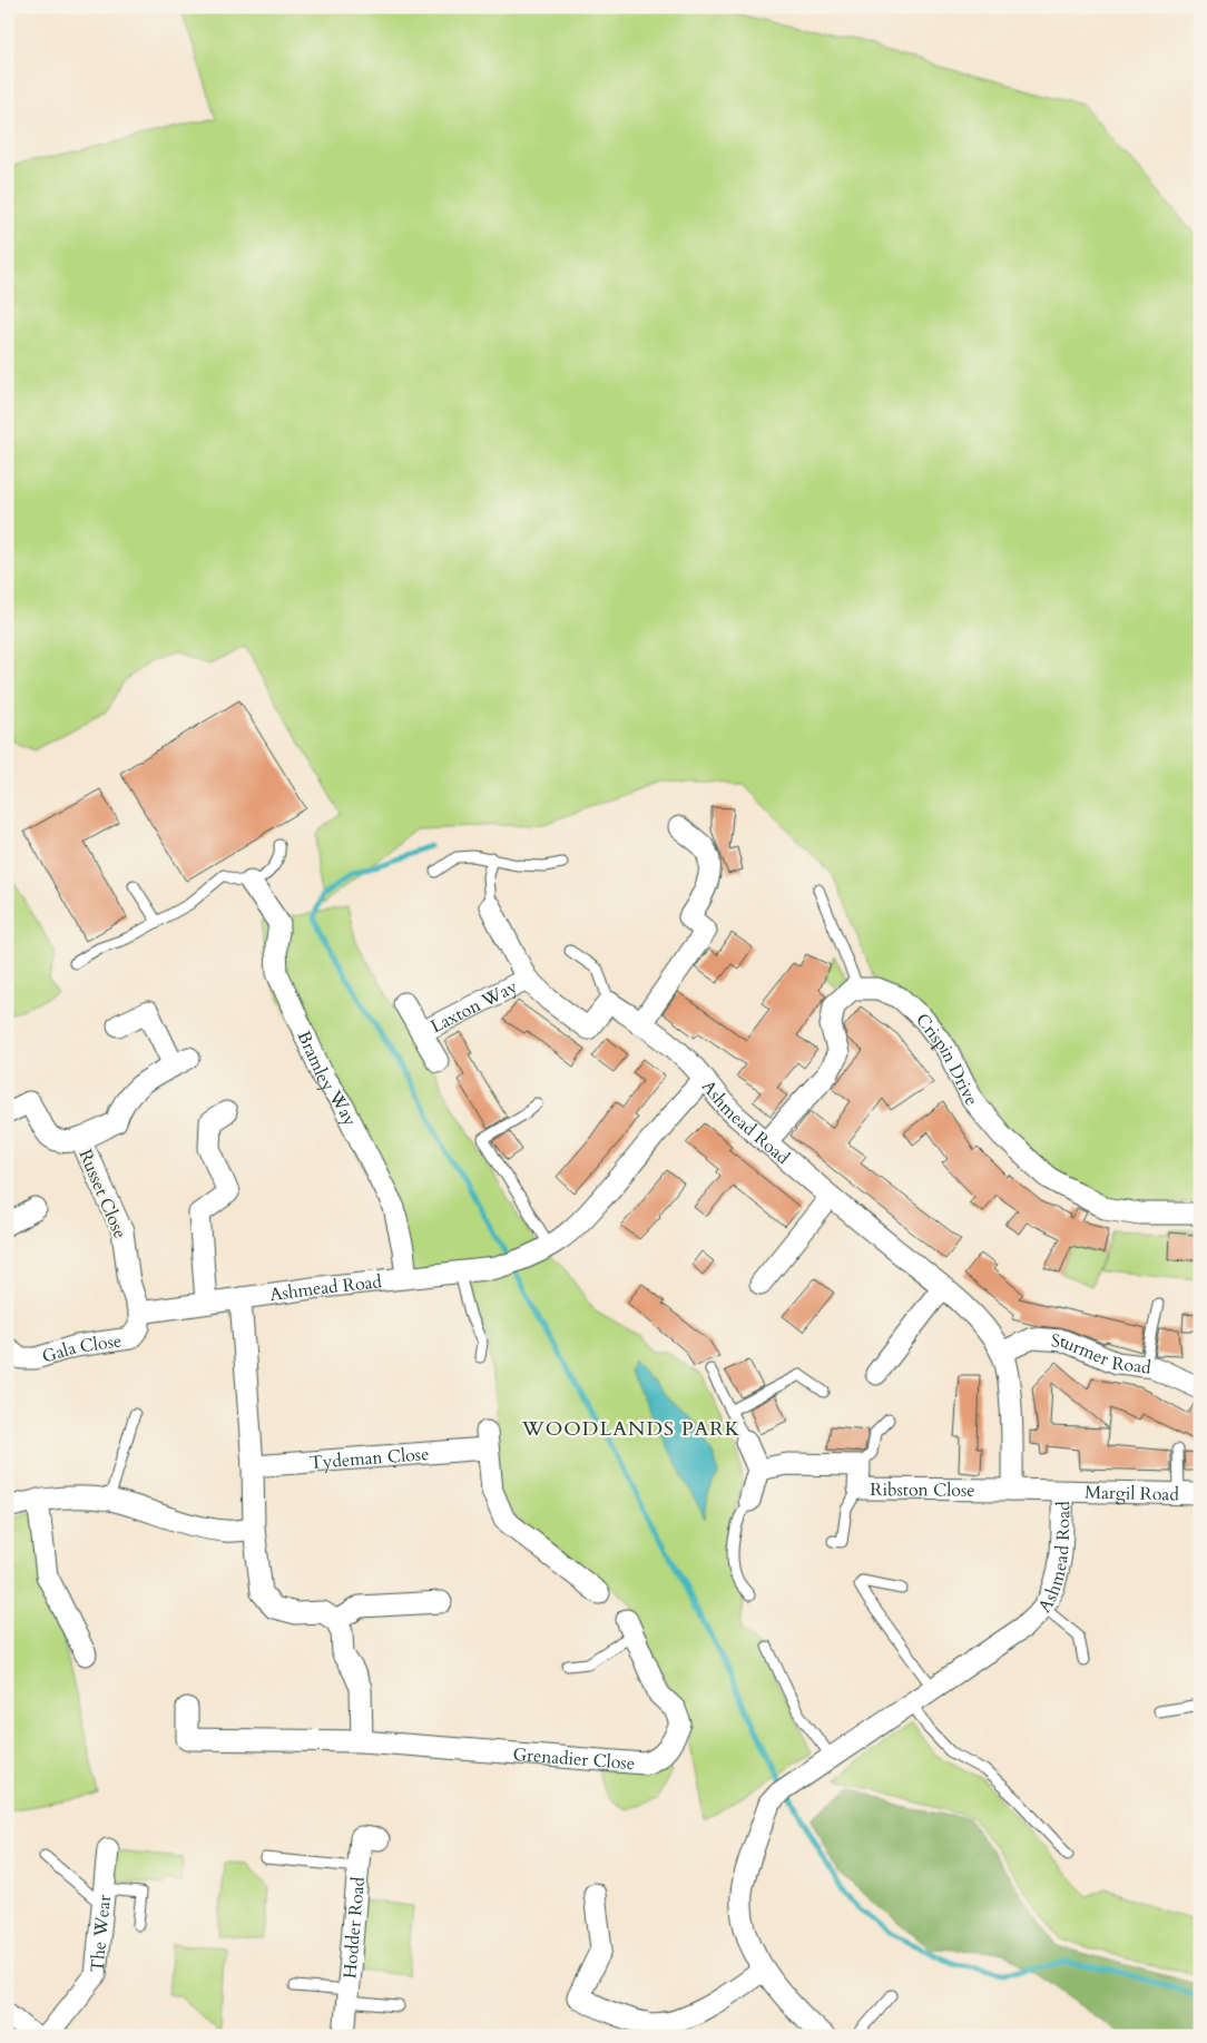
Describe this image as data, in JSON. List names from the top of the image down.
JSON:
{
  "streets": {
    "street": [
      "Laxton Way",
      "Crispin Drive",
      "Bramley Way",
      "Ashmead Road",
      "Russet Close",
      "Gala Close",
      "Sturmer Road",
      "Tydeman Close",
      "Ribston Close",
      "Margil Road",
      "Grenadier Close",
      "Hodder Road",
      "The Wear"
    ]
  },
  "crossings": [
    ["Bramley Way", "Ashmead Road"],
    ["Ashmead Road", "Gala Close"],
    ["Ashmead Road", "Sturmer Road"],
    ["Ashmead Road", "Ribston Close"],
    ["Ashmead Road", "Margil Road"],
    ["Russet Close", "Gala Close"]
  ],
  "districts": ["WOODLANDS PARK"]
}
